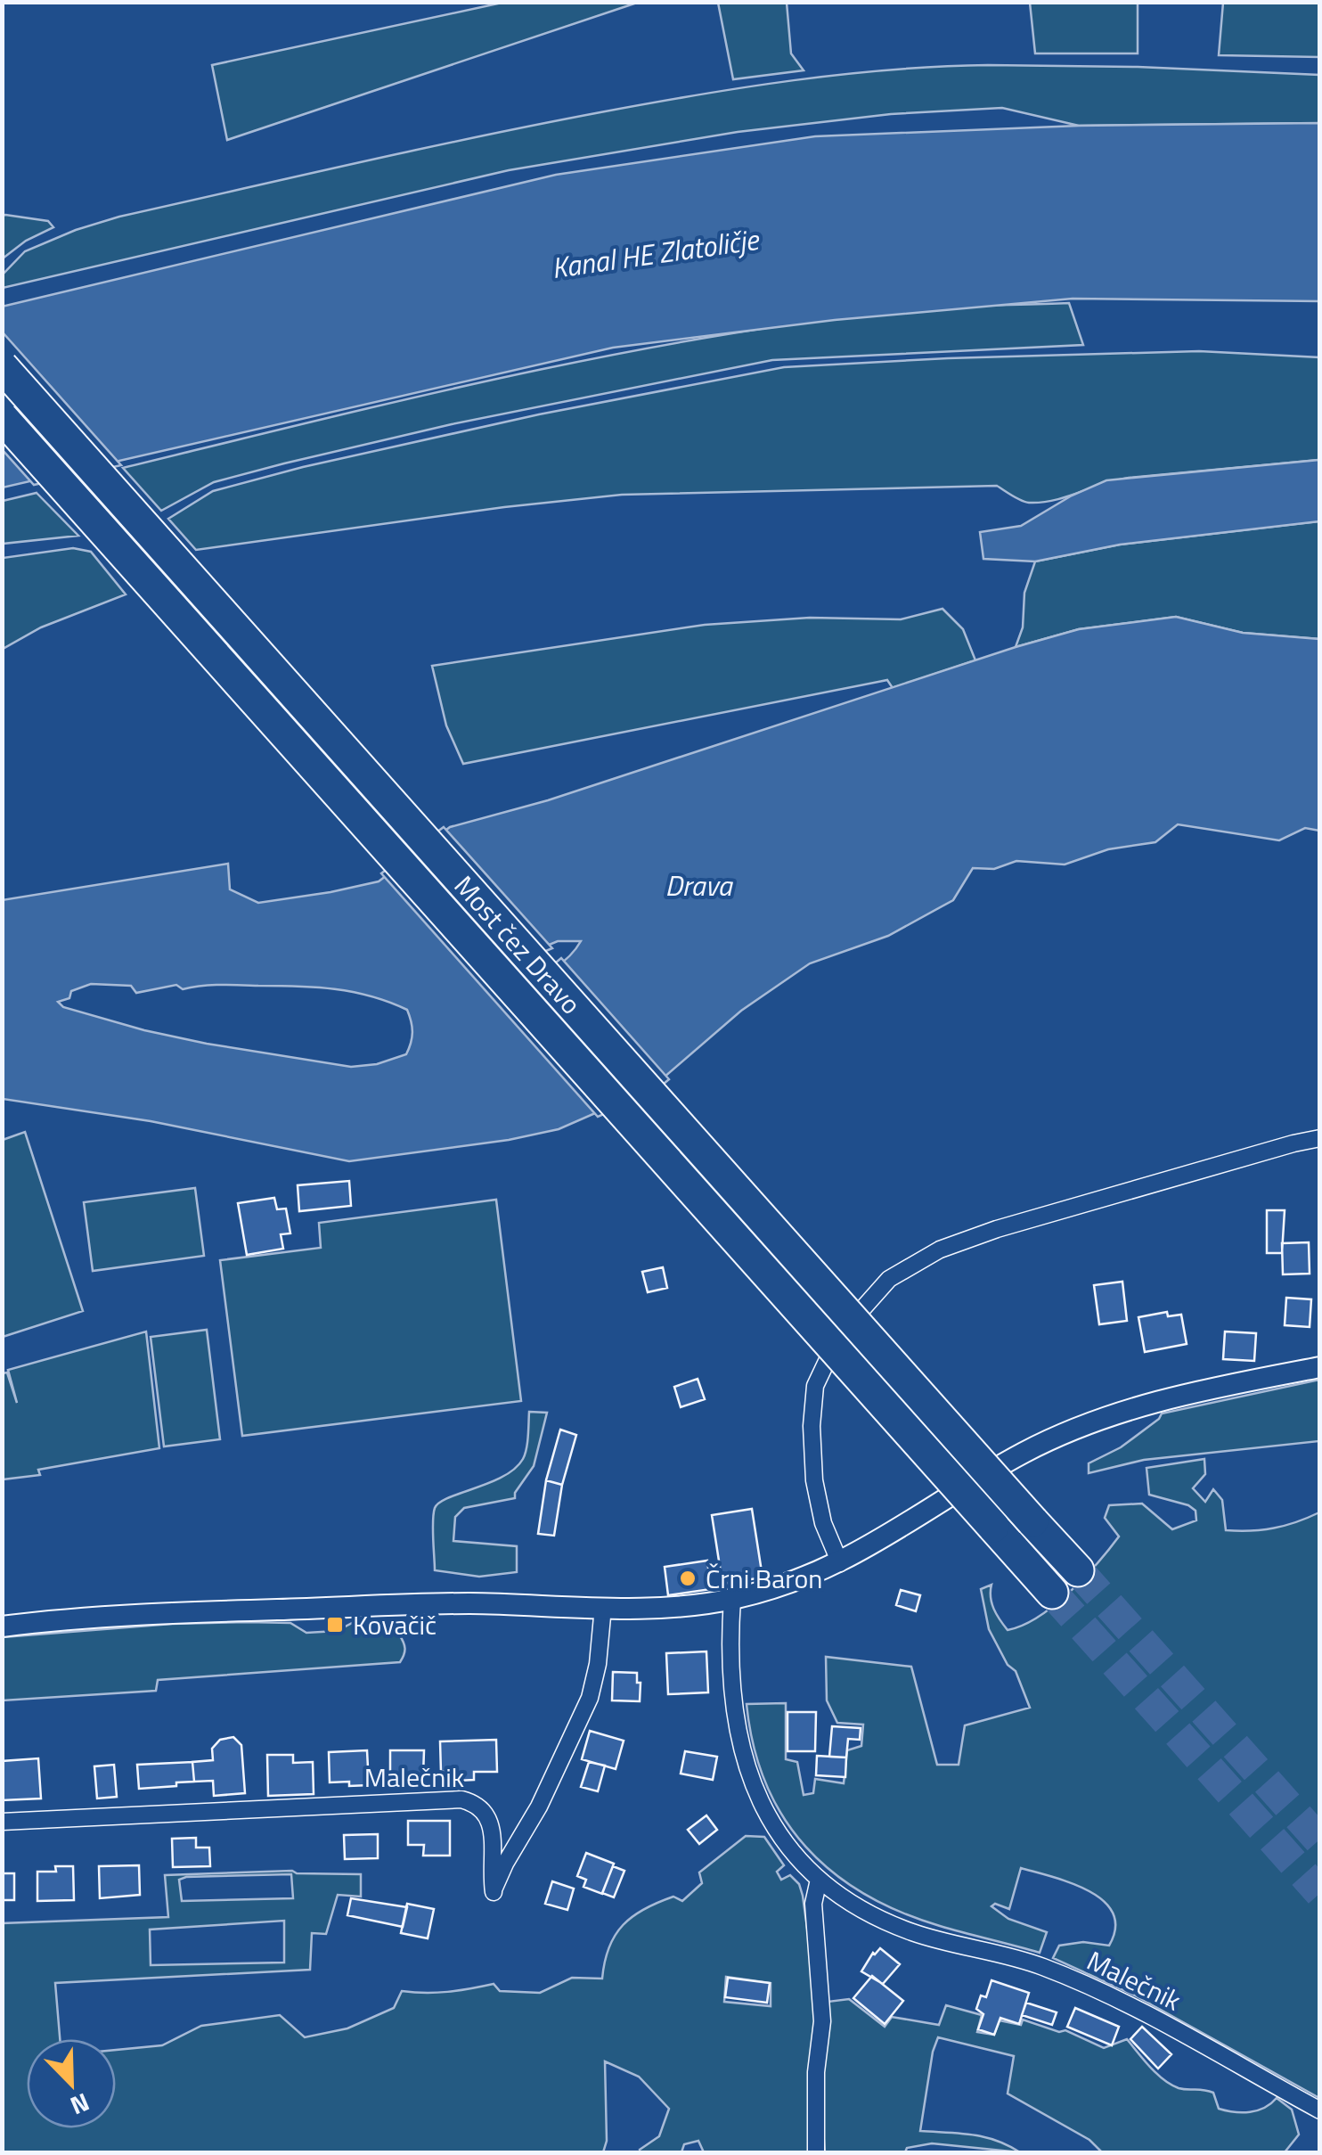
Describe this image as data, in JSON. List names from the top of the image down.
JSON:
{
  "streets": {
    "highway": ["Most čez Dravo"],
    "street": ["Malečnik"]
  },
  "water": ["Kanal HE Zlatoličje", "Drava"],
  "places": {
    "other": ["Črni Baron"],
    "transit": ["Kovačič"]
  },
  "north": "bottom right"
}
